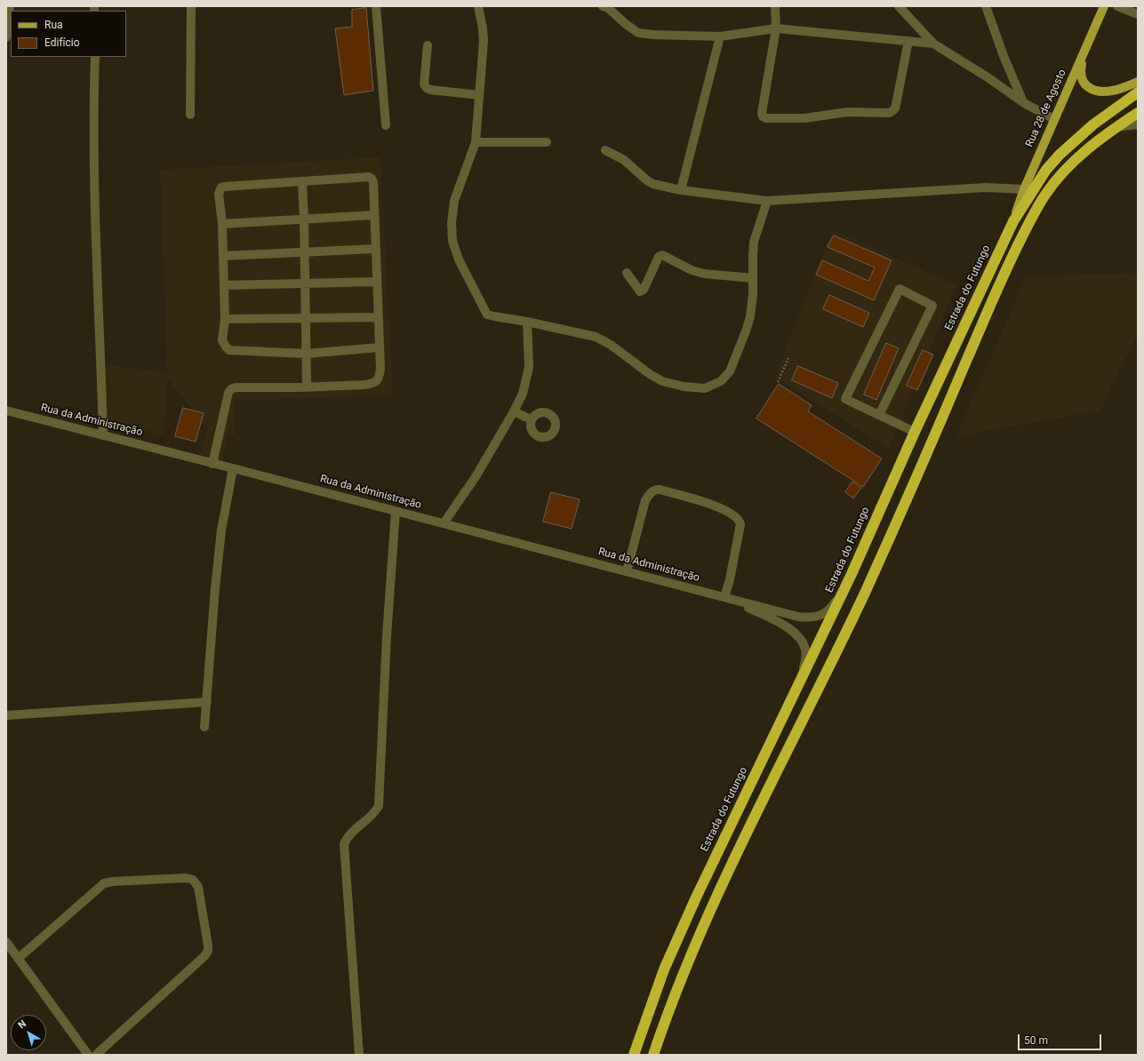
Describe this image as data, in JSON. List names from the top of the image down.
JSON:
{
  "streets": {
    "highway": ["Estrada do Futungo"],
    "main road": ["Rua 28 de Agosto"],
    "street": ["Rua da Administração"]
  },
  "crossings": [
    ["Rua 28 de Agosto", "Estrada do Futungo"]
  ],
  "legend": ["Rua", "Edifício"],
  "scale_bar": "50 m",
  "north": "top left"
}
